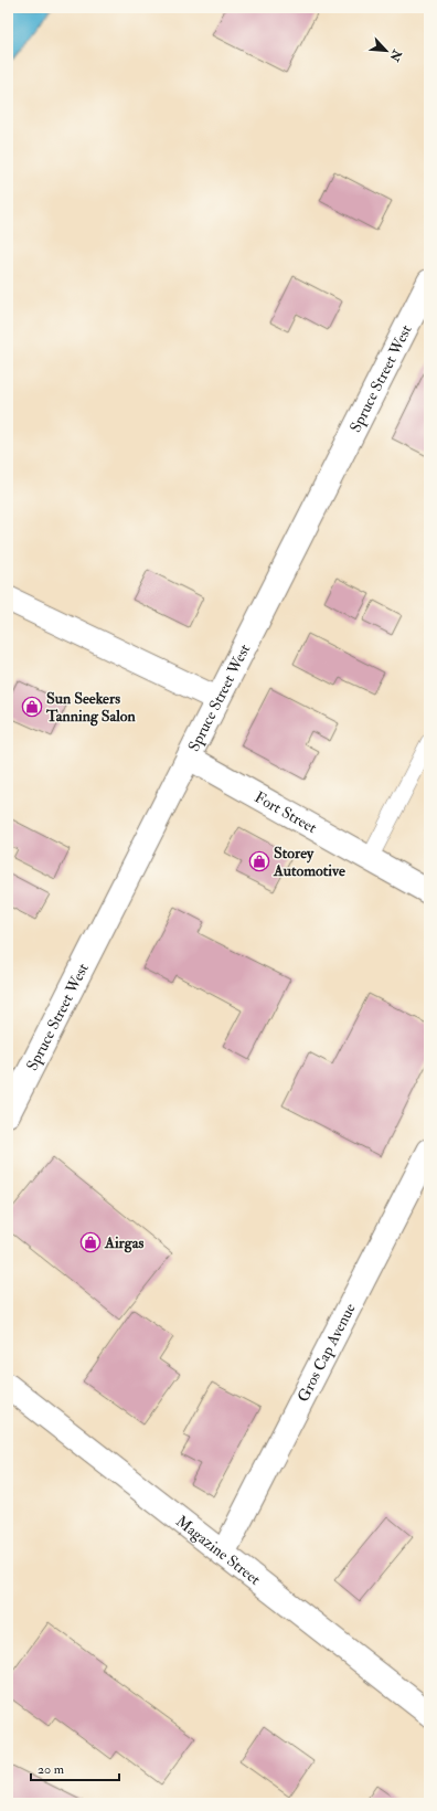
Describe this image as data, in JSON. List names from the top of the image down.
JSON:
{
  "streets": {
    "street": [
      "Spruce Street West",
      "Fort Street",
      "Gros Cap Avenue",
      "Magazine Street"
    ]
  },
  "crossings": [
    ["Spruce Street West", "Fort Street"],
    ["Gros Cap Avenue", "Magazine Street"]
  ],
  "places": {
    "shop": ["Sun Seekers Tanning Salon", "Storey Automotive", "Airgas"]
  },
  "scale_bar": "20 m",
  "north": "bottom right"
}
